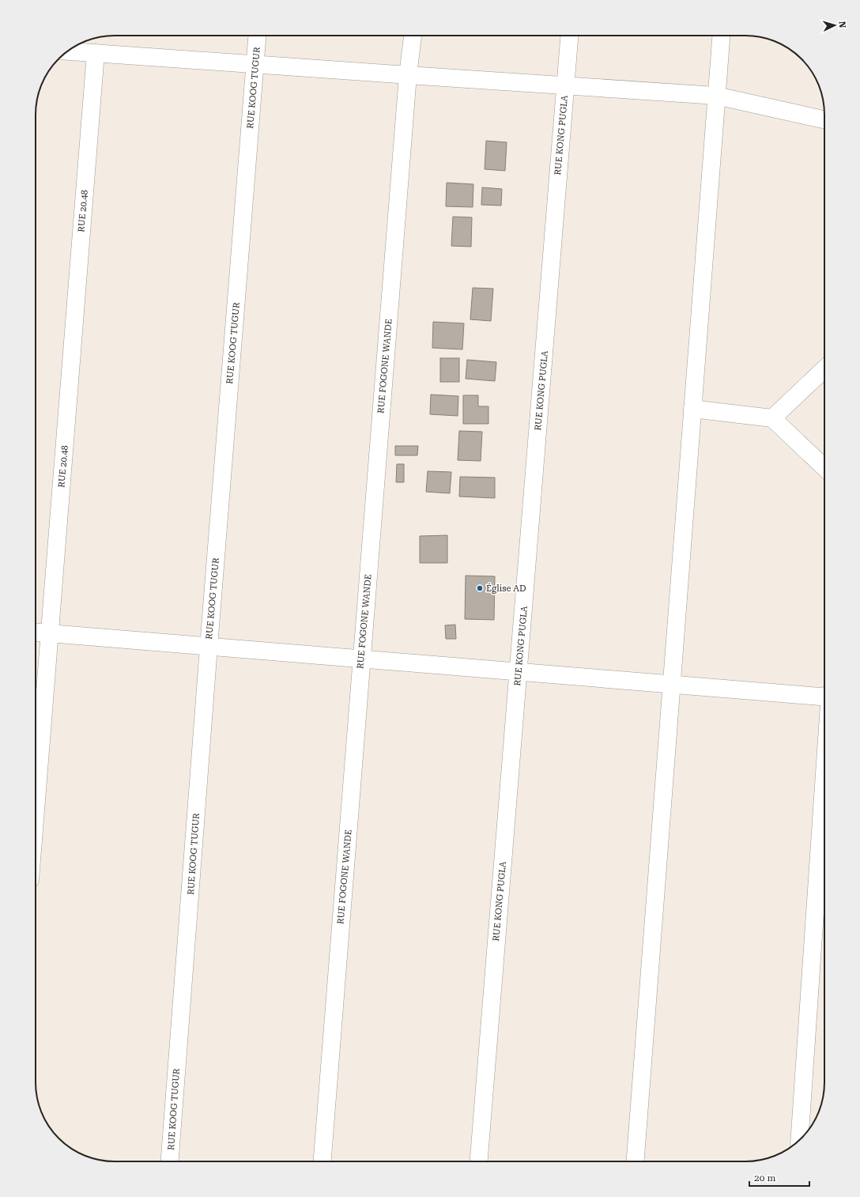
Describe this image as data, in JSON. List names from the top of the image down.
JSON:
{
  "streets": {
    "street": [
      "RUE KOOG TUGUR",
      "RUE KONG PUGLA",
      "RUE 20.48",
      "RUE FOGONE WANDE"
    ]
  },
  "places": ["Église AD"],
  "scale_bar": "20 m",
  "north": "right"
}
